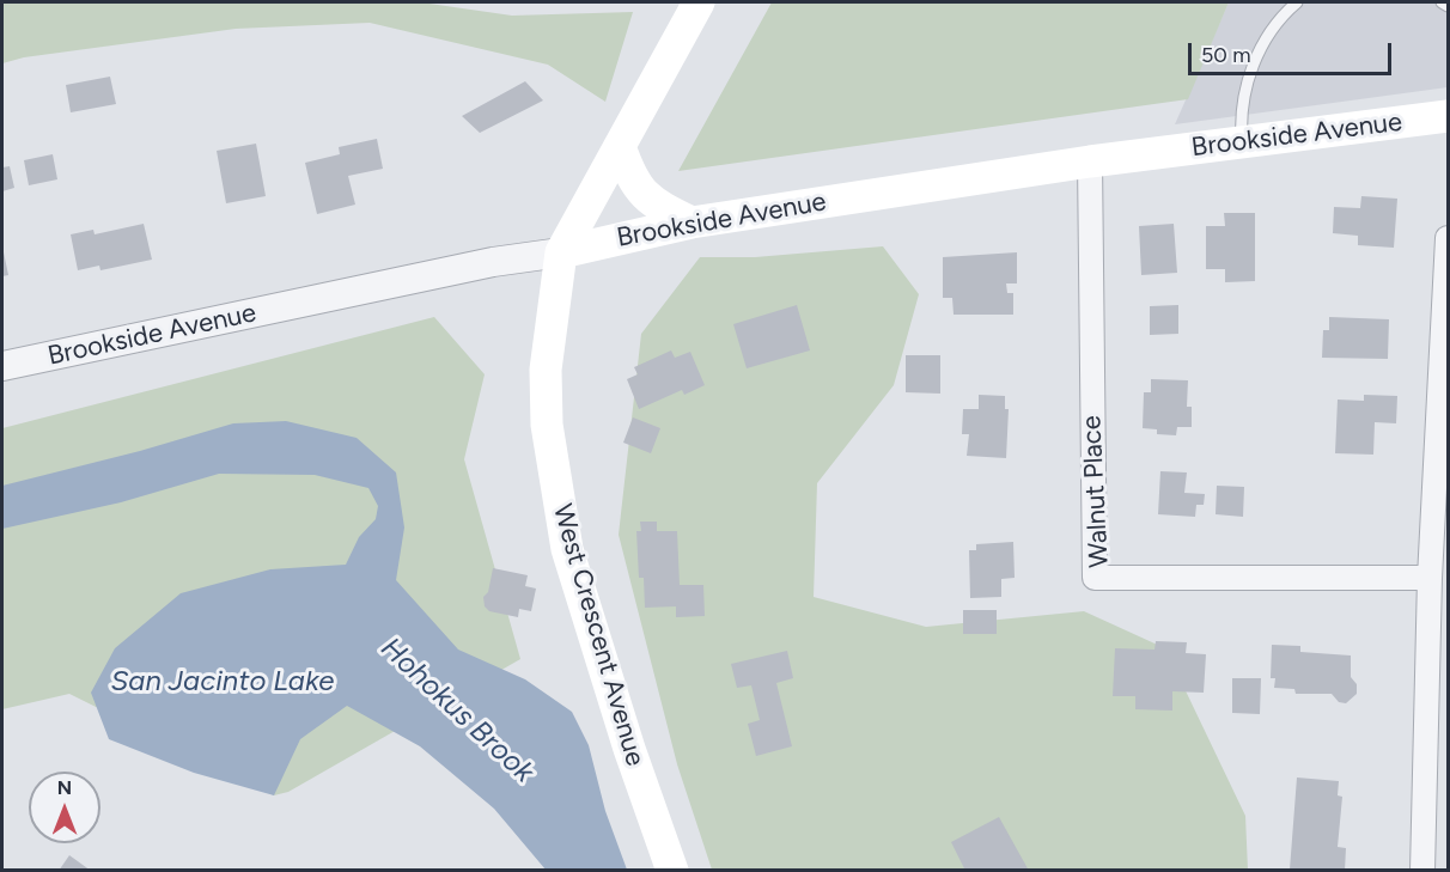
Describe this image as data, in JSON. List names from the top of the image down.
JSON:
{
  "streets": {
    "main road": ["Brookside Avenue", "West Crescent Avenue"],
    "street": ["Walnut Place"]
  },
  "crossings": [
    ["Brookside Avenue", "Walnut Place"],
    ["Brookside Avenue", "West Crescent Avenue"]
  ],
  "water": ["San Jacinto Lake", "Hohokus Brook"],
  "scale_bar": "50 m",
  "north": "top"
}
